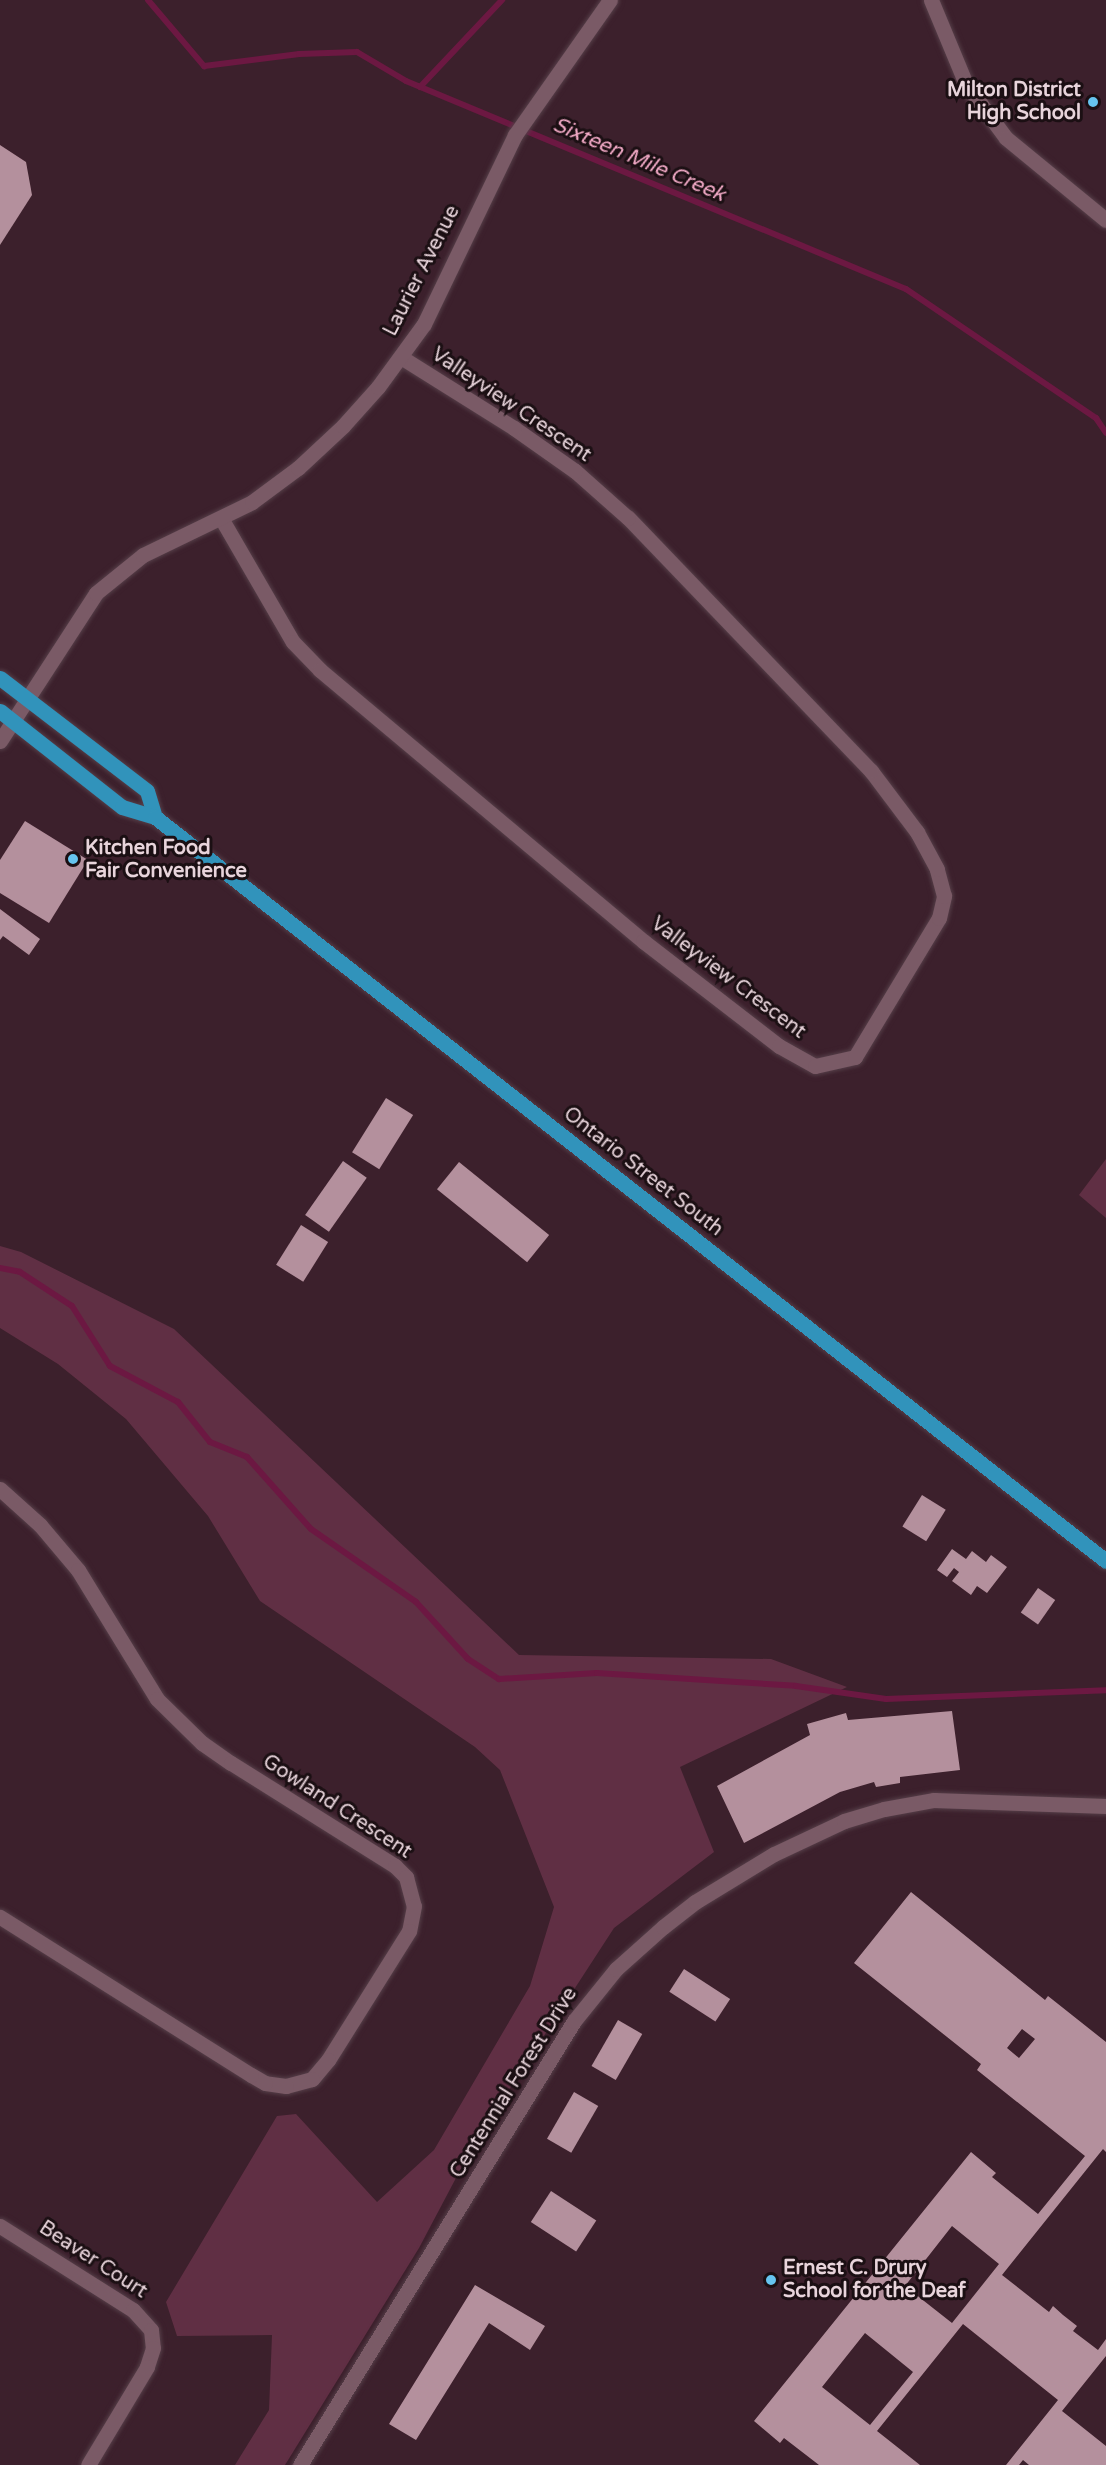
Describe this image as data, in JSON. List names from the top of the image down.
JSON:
{
  "streets": {
    "main road": ["Ontario Street South"],
    "street": [
      "Laurier Avenue",
      "Valleyview Crescent",
      "Gowland Crescent",
      "Centennial Forest Drive",
      "Beaver Court"
    ]
  },
  "crossings": [
    ["Laurier Avenue", "Valleyview Crescent"],
    ["Laurier Avenue", "Ontario Street South"]
  ],
  "water": ["Sixteen Mile Creek"],
  "places": ["Milton District High School", "Kitchen Food Fair Convenience", "Ernest C. Drury School for the Deaf"]
}
